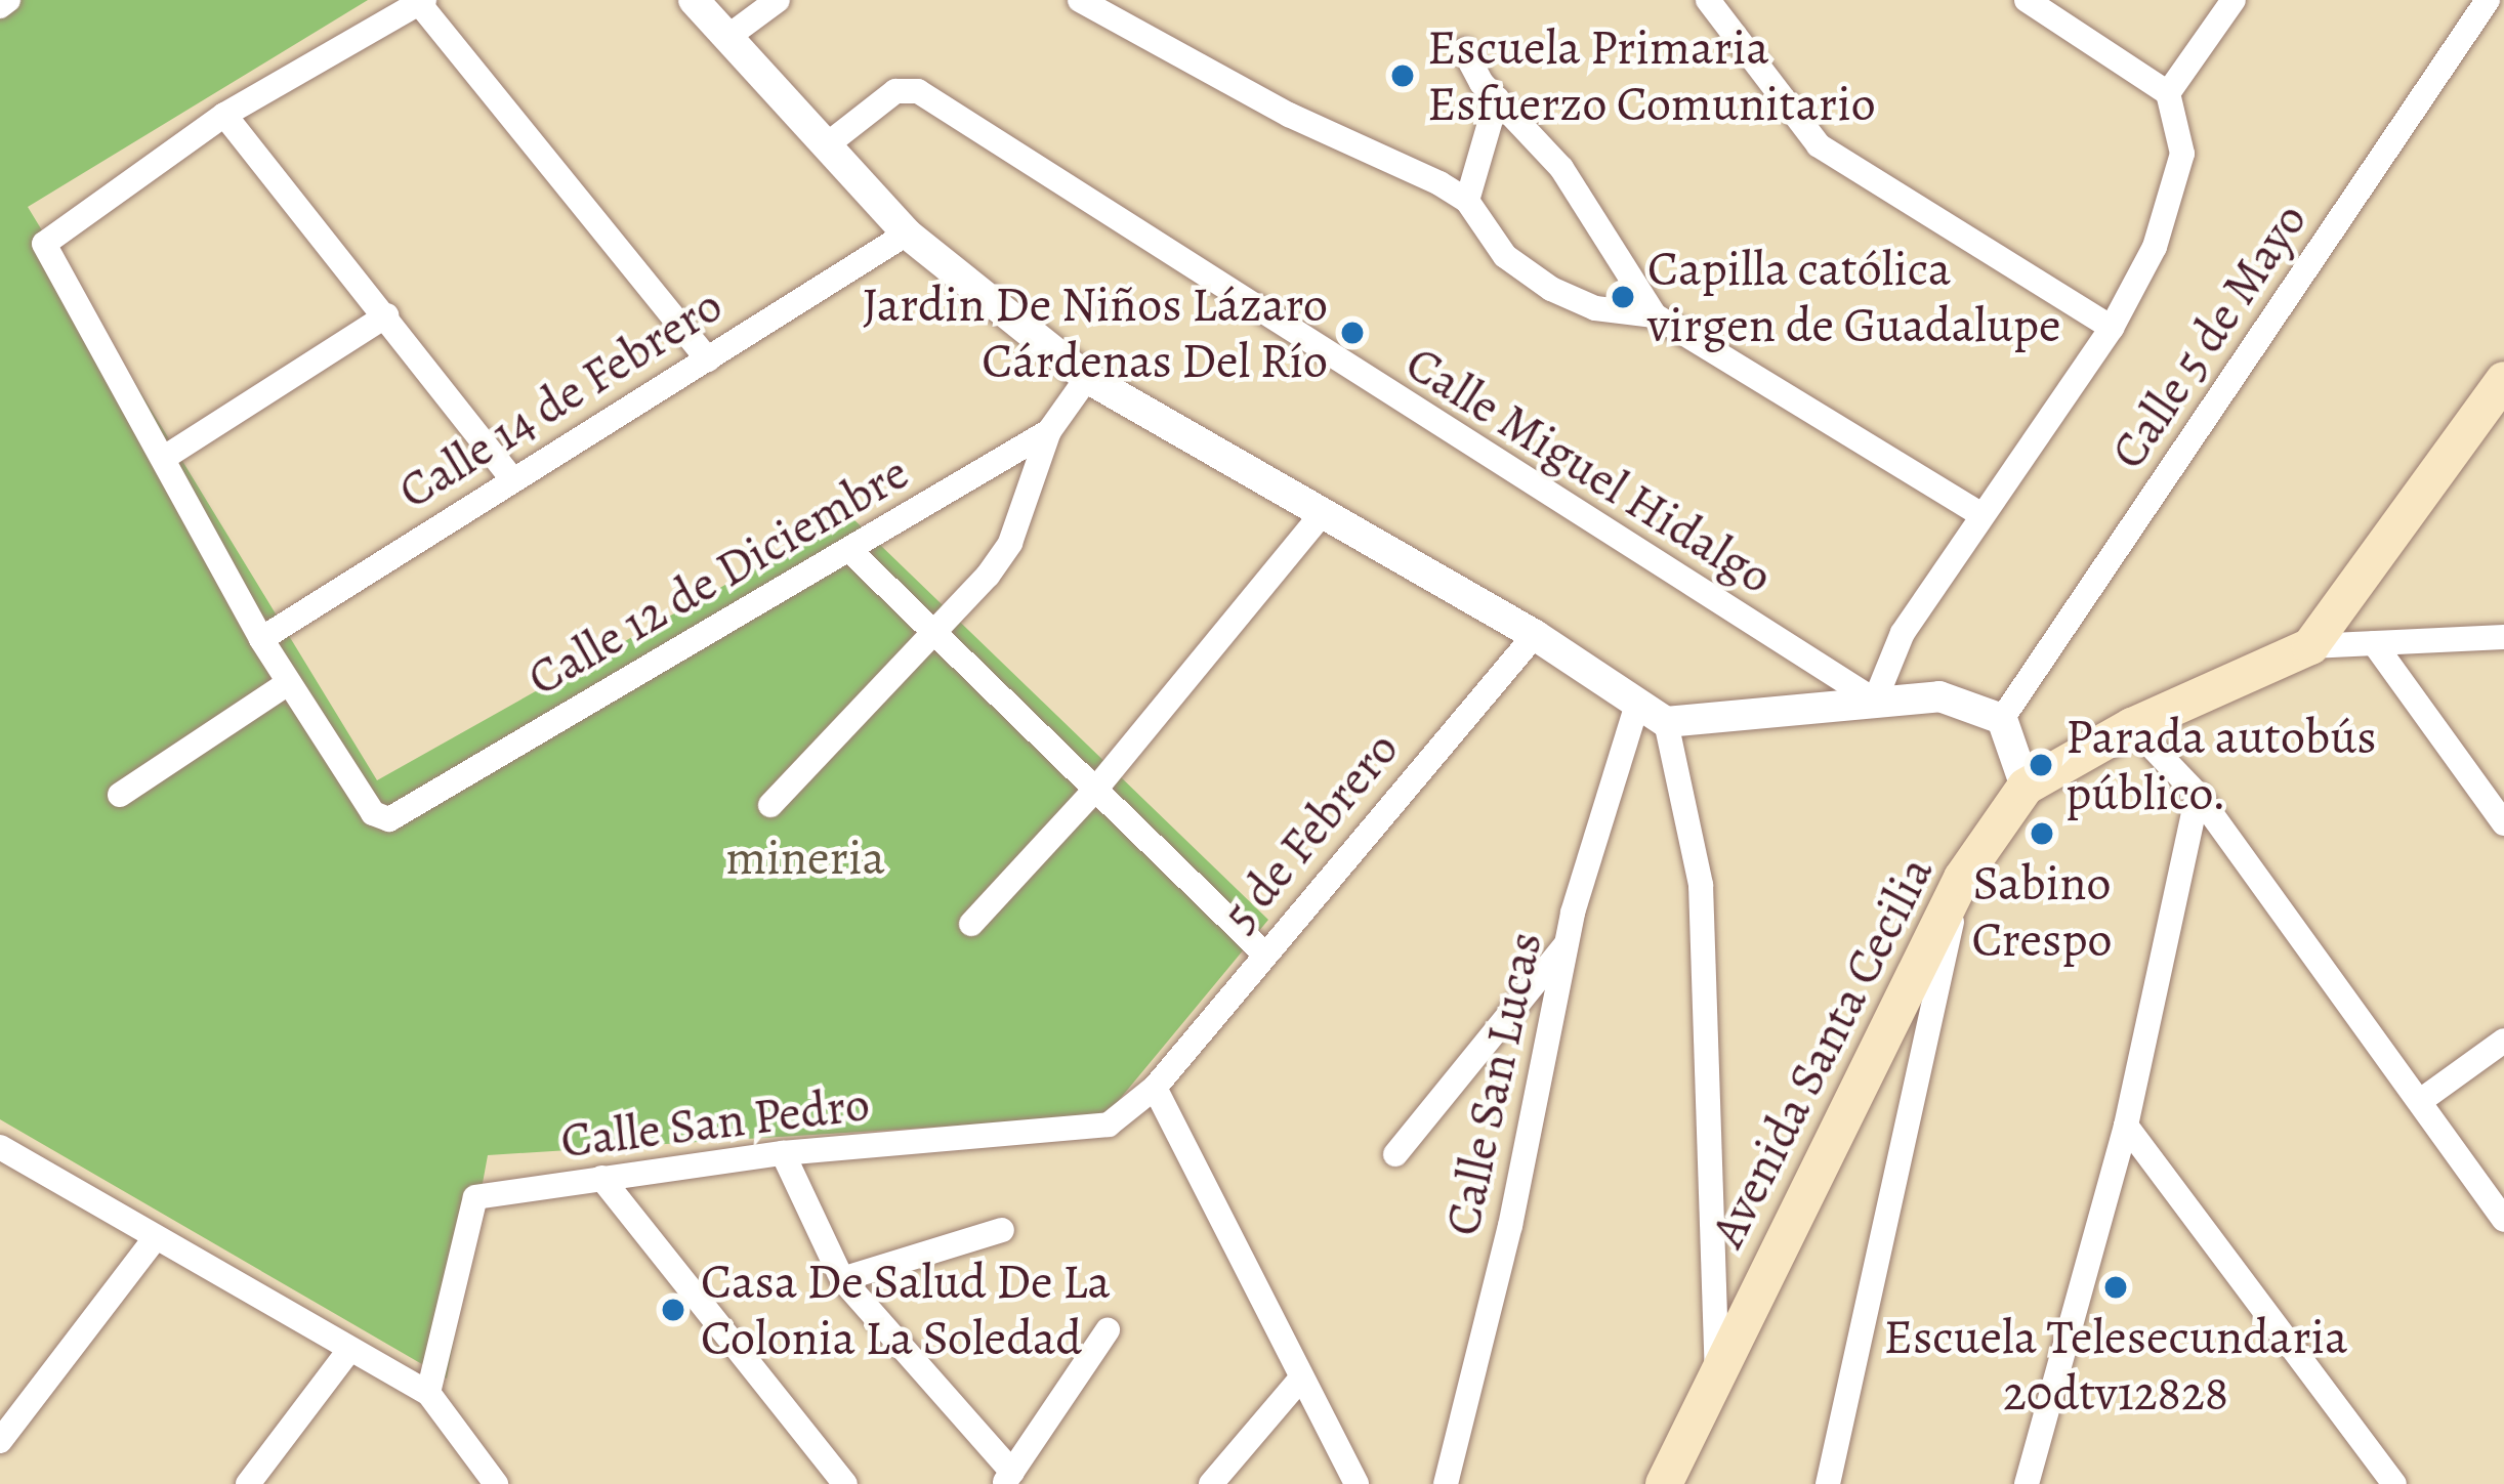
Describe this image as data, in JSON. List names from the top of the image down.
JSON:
{
  "streets": {
    "main road": ["Avenida Santa Cecilia"],
    "street": [
      "Calle 5 de Mayo",
      "Calle 14 de Febrero",
      "Calle Miguel Hidalgo",
      "Calle 12 de Diciembre",
      "5 de Febrero",
      "Calle San Lucas",
      "Calle San Pedro"
    ]
  },
  "crossings": [
    ["5 de Febrero", "Calle San Pedro"]
  ],
  "parks": ["mineria"],
  "places": [
    "Escuela Primaria Esfuerzo Comunitario",
    "Capilla católica virgen de Guadalupe",
    "Jardin De Niños Lázaro Cárdenas Del Río",
    "Parada autobús público.",
    "Sabino Crespo",
    "Escuela Telesecundaria 20dtv12828",
    "Casa De Salud De La Colonia La Soledad"
  ]
}
